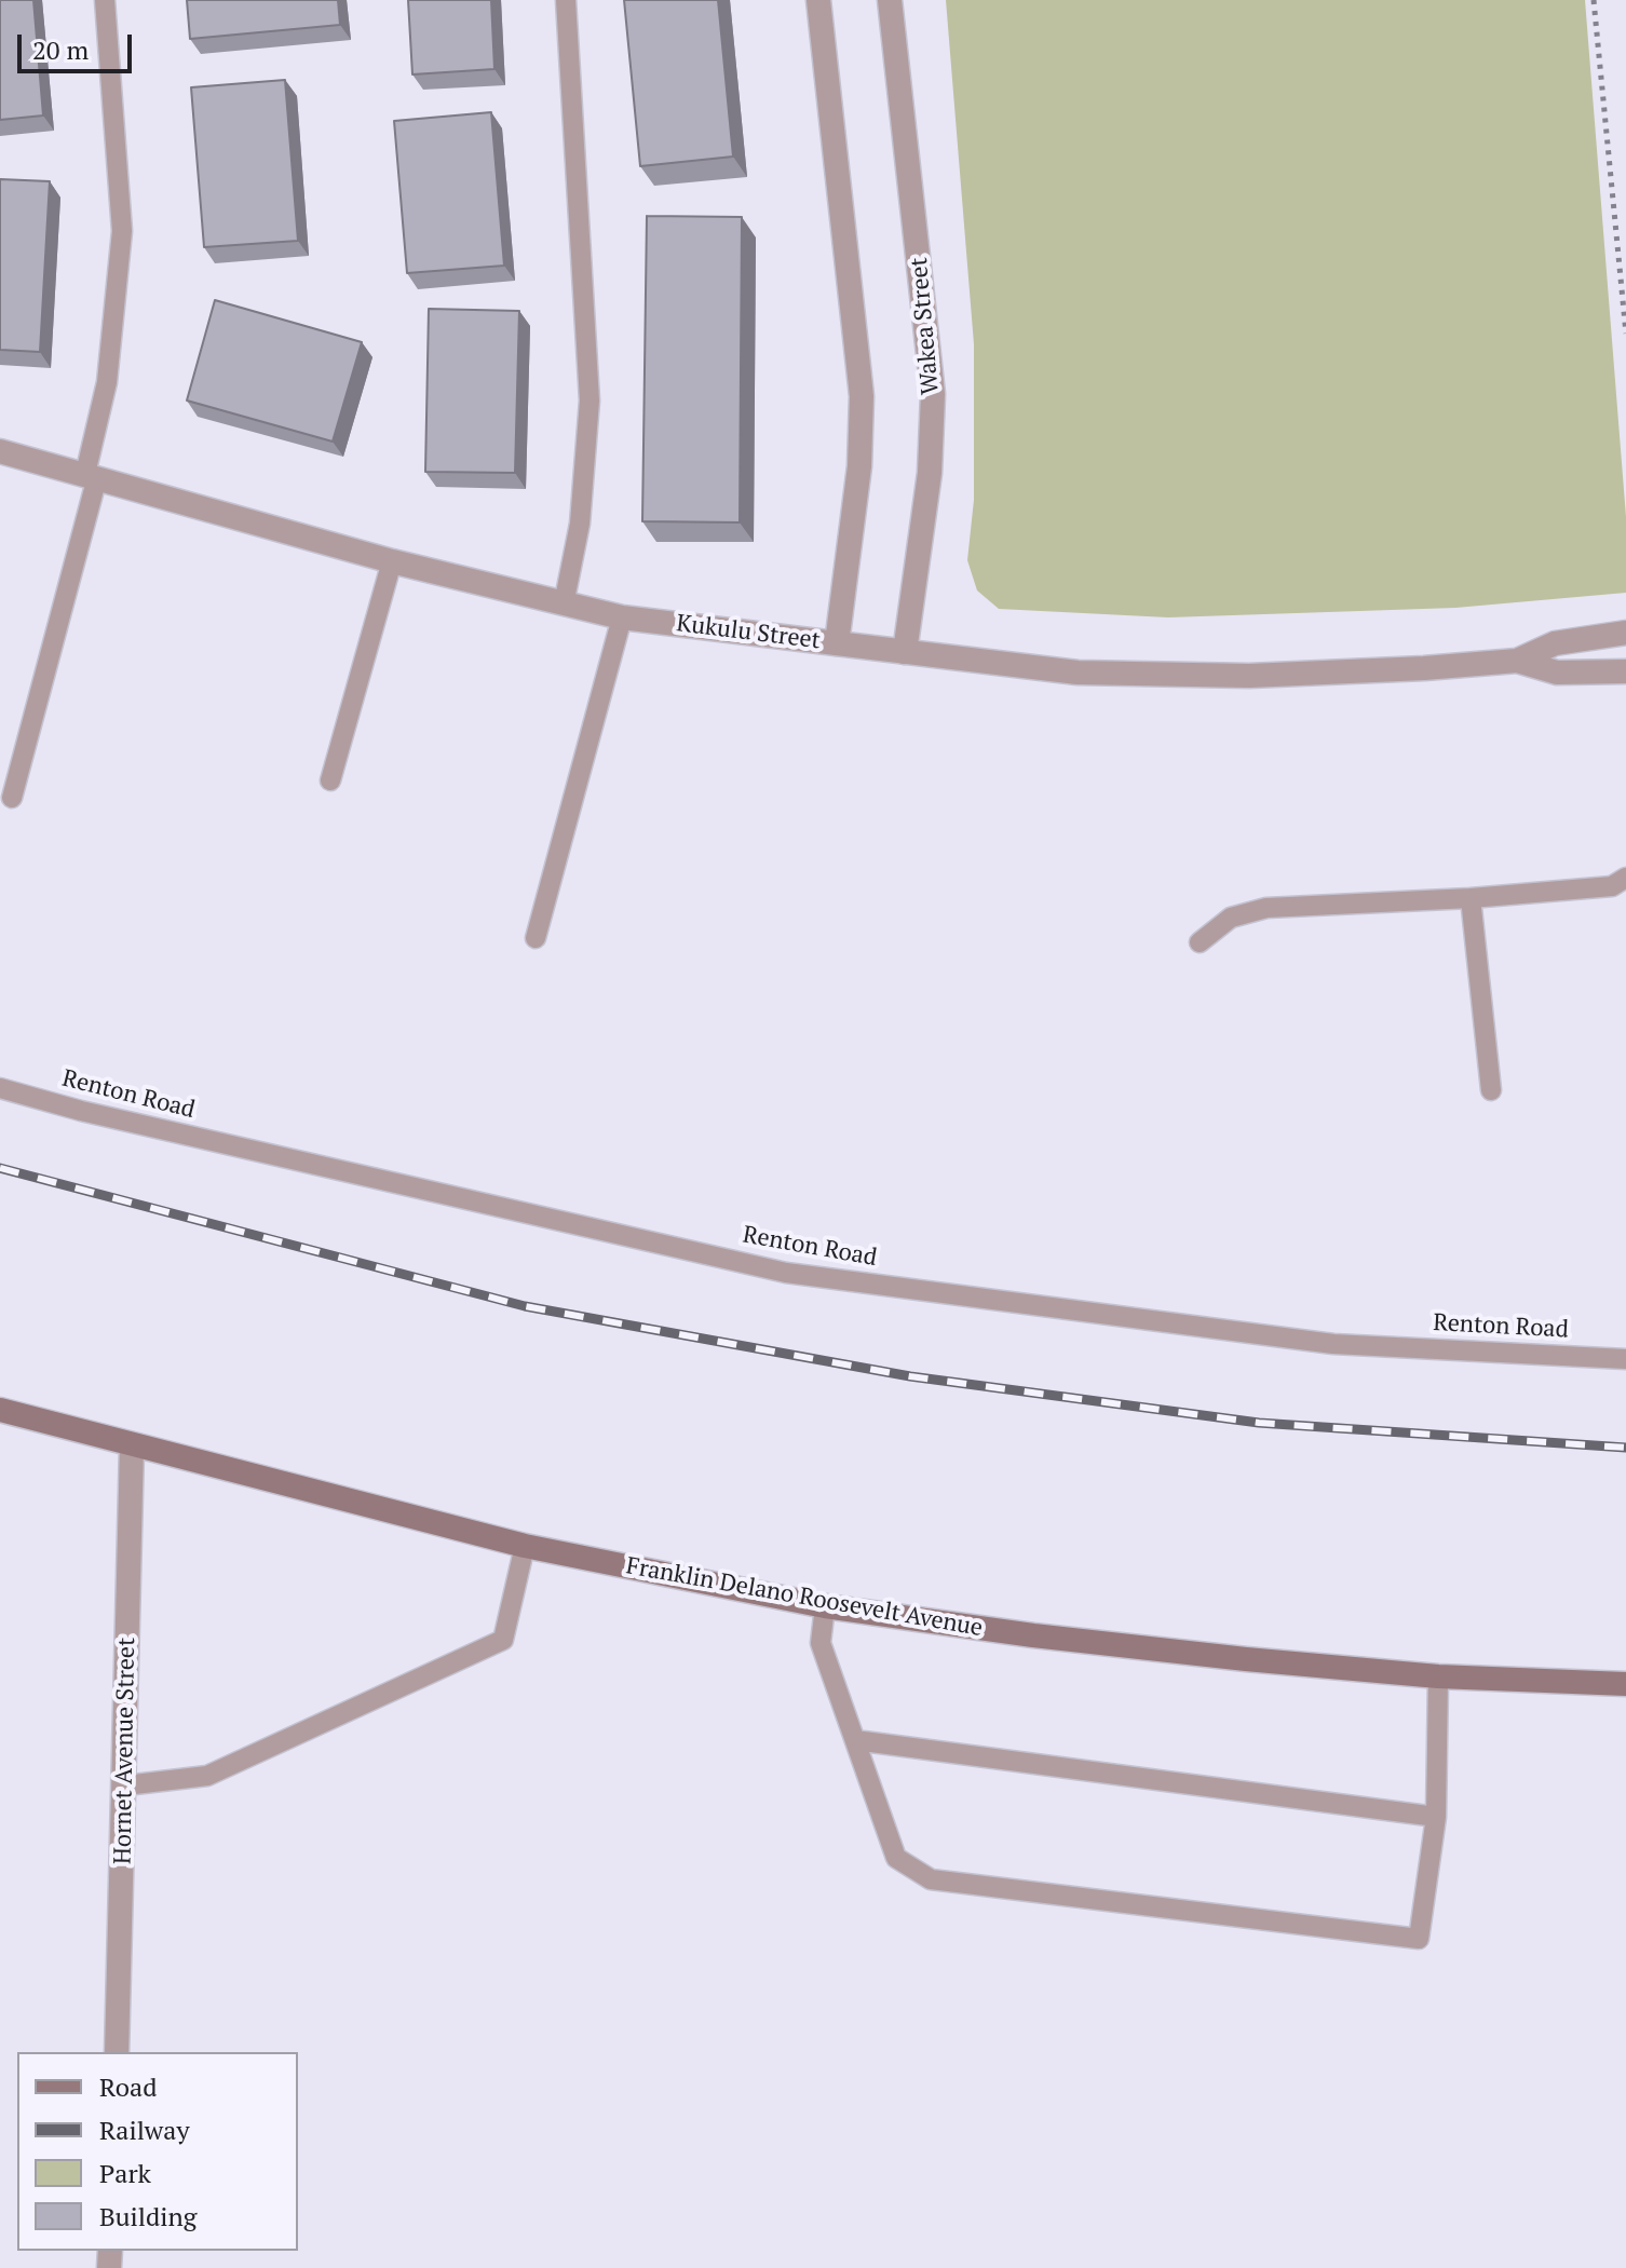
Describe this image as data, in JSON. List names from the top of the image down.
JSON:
{
  "streets": {
    "main road": ["Franklin Delano Roosevelt Avenue"],
    "street": ["Wakea Street", "Kukulu Street", "Hornet Avenue Street"],
    "lane": ["Renton Road"]
  },
  "crossings": [
    ["Wakea Street", "Kukulu Street"],
    ["Franklin Delano Roosevelt Avenue", "Hornet Avenue Street"]
  ],
  "legend": [
    "Road",
    "Railway",
    "Park",
    "Building"
  ],
  "scale_bar": "20 m"
}
